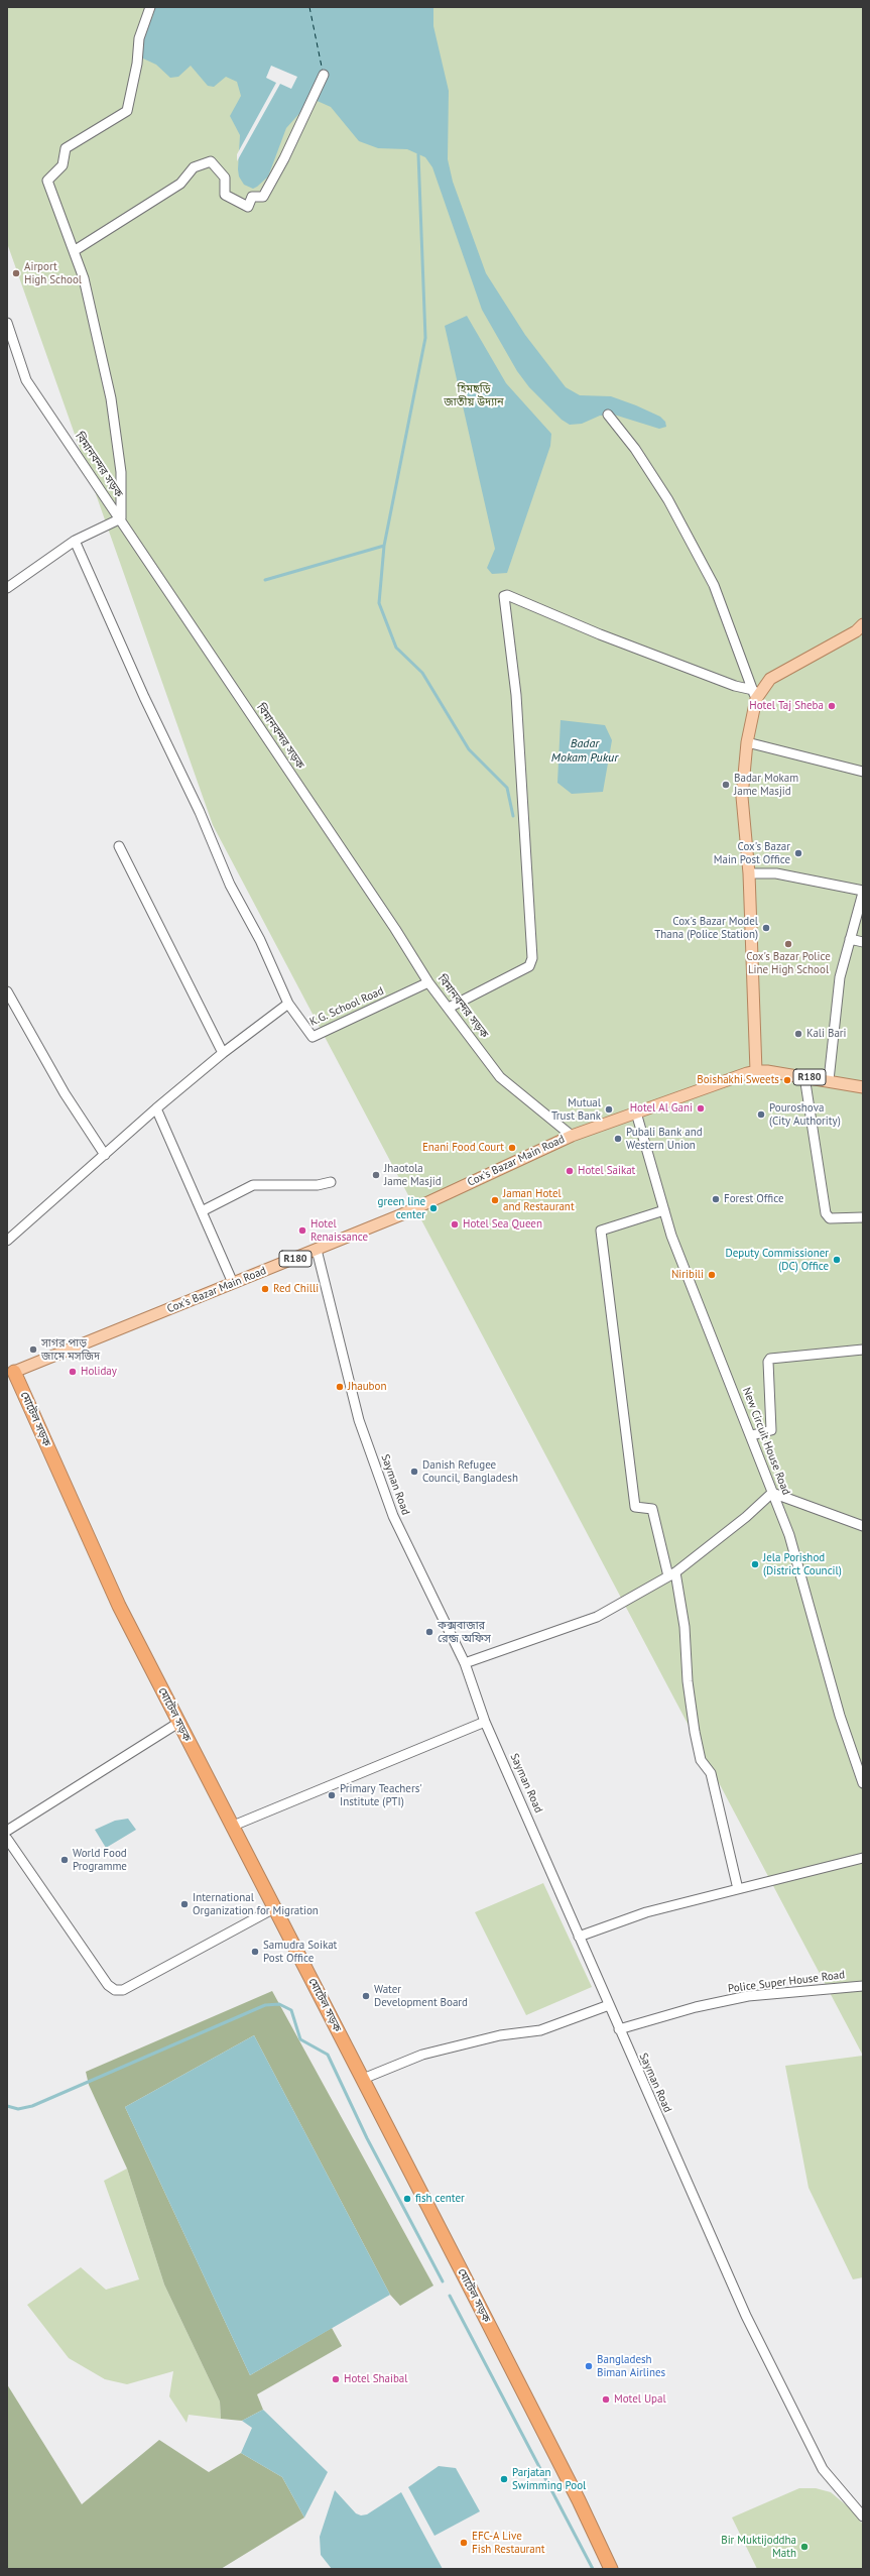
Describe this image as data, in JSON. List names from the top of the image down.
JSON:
{
  "streets": {
    "highway": ["মোটেল সড়ক"],
    "main road": ["R180", "Cox's Bazar Main Road"],
    "street": [
      "বিমানবন্দর সড়ক",
      "K.G. School Road",
      "New Circuit House Road",
      "Sayman Road",
      "Police Super House Road"
    ]
  },
  "crossings": [
    ["বিমানবন্দর সড়ক", "K.G. School Road"],
    ["বিমানবন্দর সড়ক", "R180"],
    ["বিমানবন্দর সড়ক", "Cox's Bazar Main Road"],
    ["R180", "Cox's Bazar Main Road"],
    ["R180", "New Circuit House Road"],
    ["Cox's Bazar Main Road", "মোটেল সড়ক"],
    ["Cox's Bazar Main Road", "Sayman Road"],
    ["Sayman Road", "Police Super House Road"]
  ],
  "water": ["Badar Mokam Pukur"],
  "parks": ["হিমছড়ি জাতীয় উদ্যান"],
  "places": [
    "Airport High School",
    "Hotel Taj Sheba",
    "Badar Mokam Jame Masjid",
    "Cox's Bazar Main Post Office",
    "Cox's Bazar Model Thana (Police Station)",
    "Cox's Bazar Police Line High School",
    "Kali Bari",
    "Boishakhi Sweets",
    "Hotel Al Gani",
    "Mutual Trust Bank",
    "Pouroshova (City Authority)",
    "Pubali Bank and Western Union",
    "Enani Food Court",
    "Hotel Saikat",
    "Jhaotola Jame Masjid",
    "Forest Office",
    "Jaman Hotel and Restaurant",
    "green line center",
    "Hotel Sea Queen",
    "Hotel Renaissance",
    "Deputy Commissioner (DC) Office",
    "Niribili",
    "Red Chilli",
    "সাগর পাড় জামে মসজিদ",
    "Holiday",
    "Jhaubon",
    "Danish Refugee Council, Bangladesh",
    "Jela Porishod (District Council)",
    "কক্সবাজার রেন্জ অফিস",
    "Primary Teachers' Institute (PTI)",
    "World Food Programme",
    "International Organization for Migration",
    "Samudra Soikat Post Office",
    "Water Development Board",
    "fish center",
    "Bangladesh Biman Airlines",
    "Hotel Shaibal",
    "Motel Upal",
    "Parjatan Swimming Pool",
    "EFC-A Live Fish Restaurant",
    "Bir Muktijoddha Math"
  ]
}
